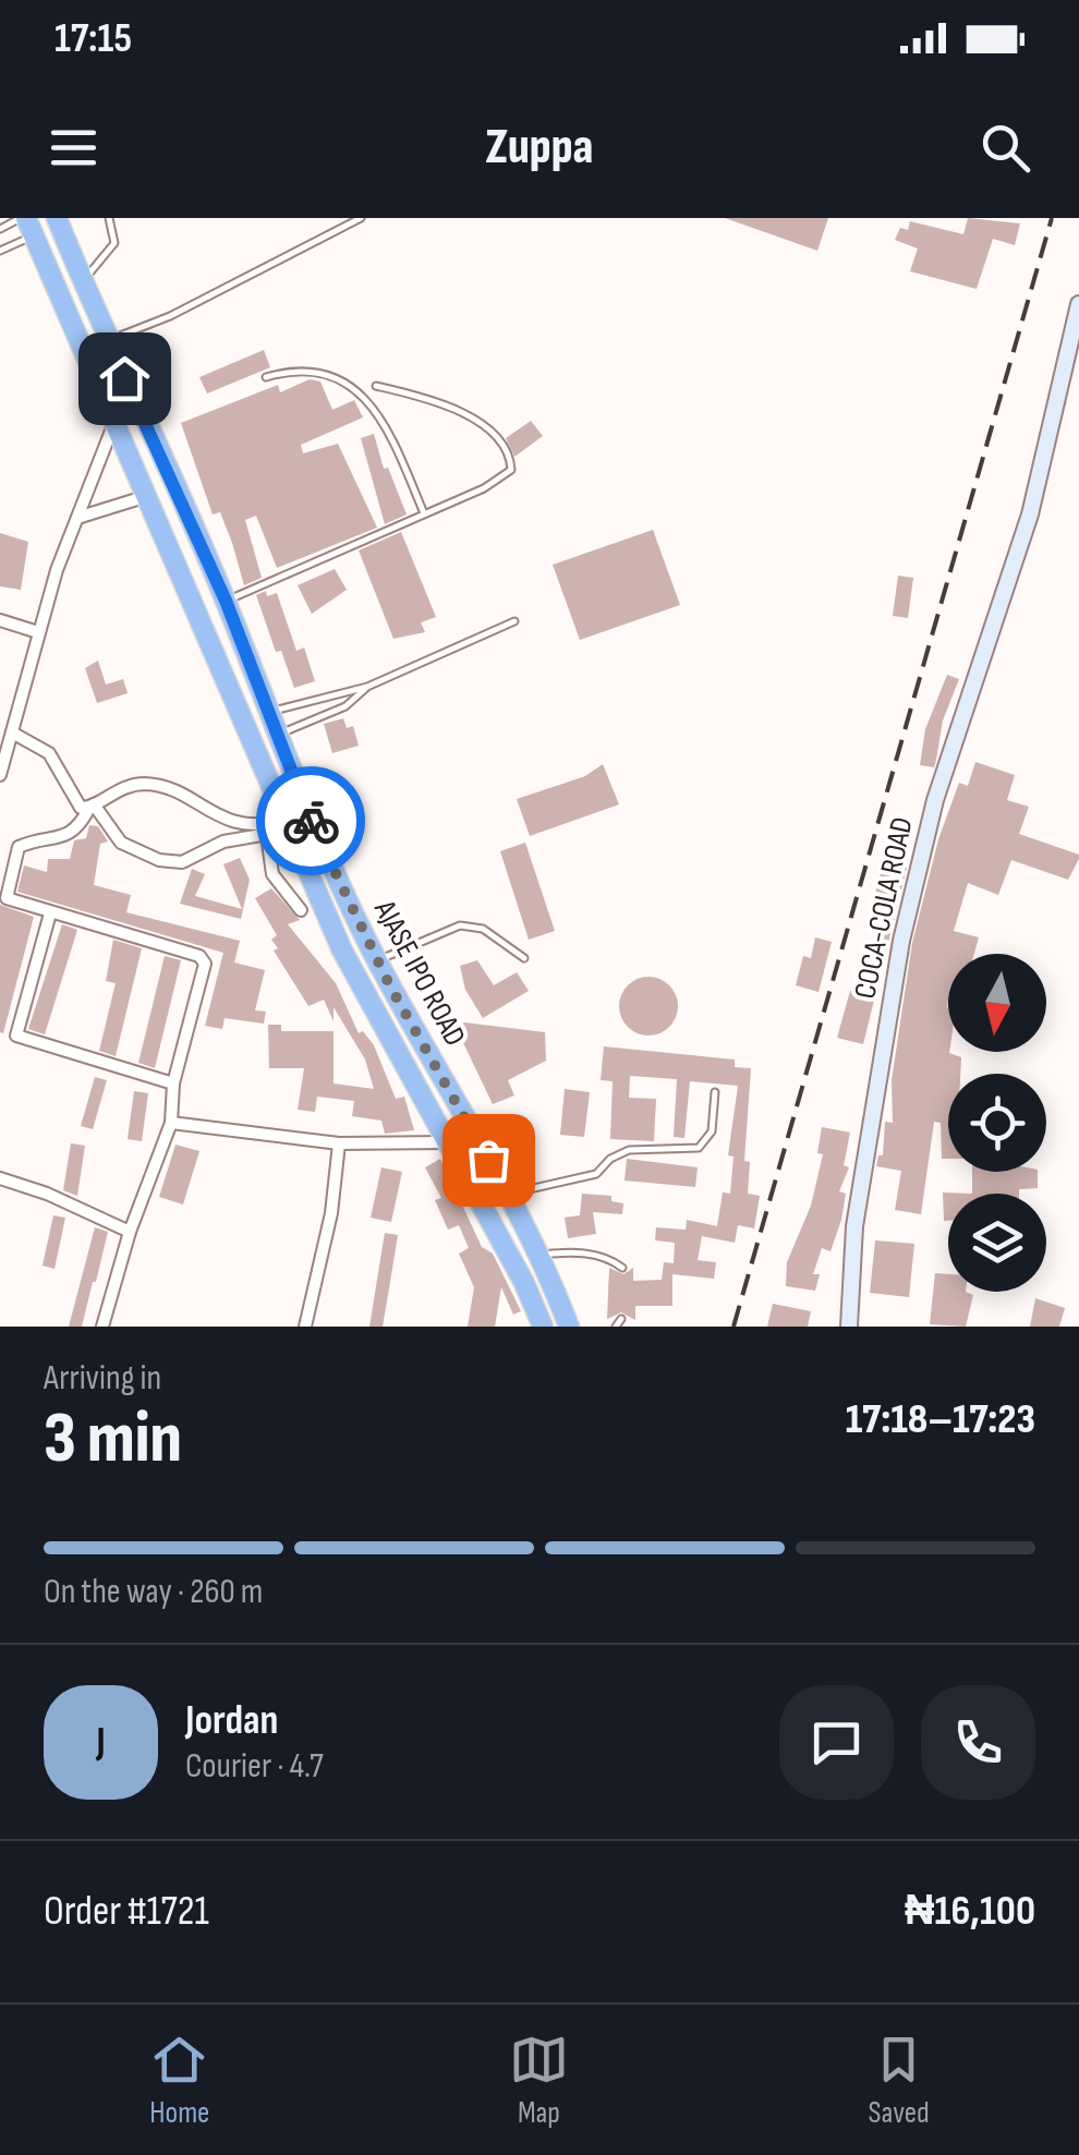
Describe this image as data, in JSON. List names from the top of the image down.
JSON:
{
  "streets": {
    "highway": ["AJASE IPO ROAD"],
    "street": ["COCA-COLA ROAD"]
  },
  "north": "bottom",
  "page": {
    "status": "17:15",
    "header": "Zuppa",
    "heading": ["3 min", "Arriving in", "17:18–17:23"],
    "panel": [
      "Jordan",
      "Courier · 4.7",
      "Order #1721",
      "₦16,100"
    ],
    "bar": "On the way · 260 m",
    "round": "J",
    "tabs": ["Home", "Map", "Saved"]
  }
}
